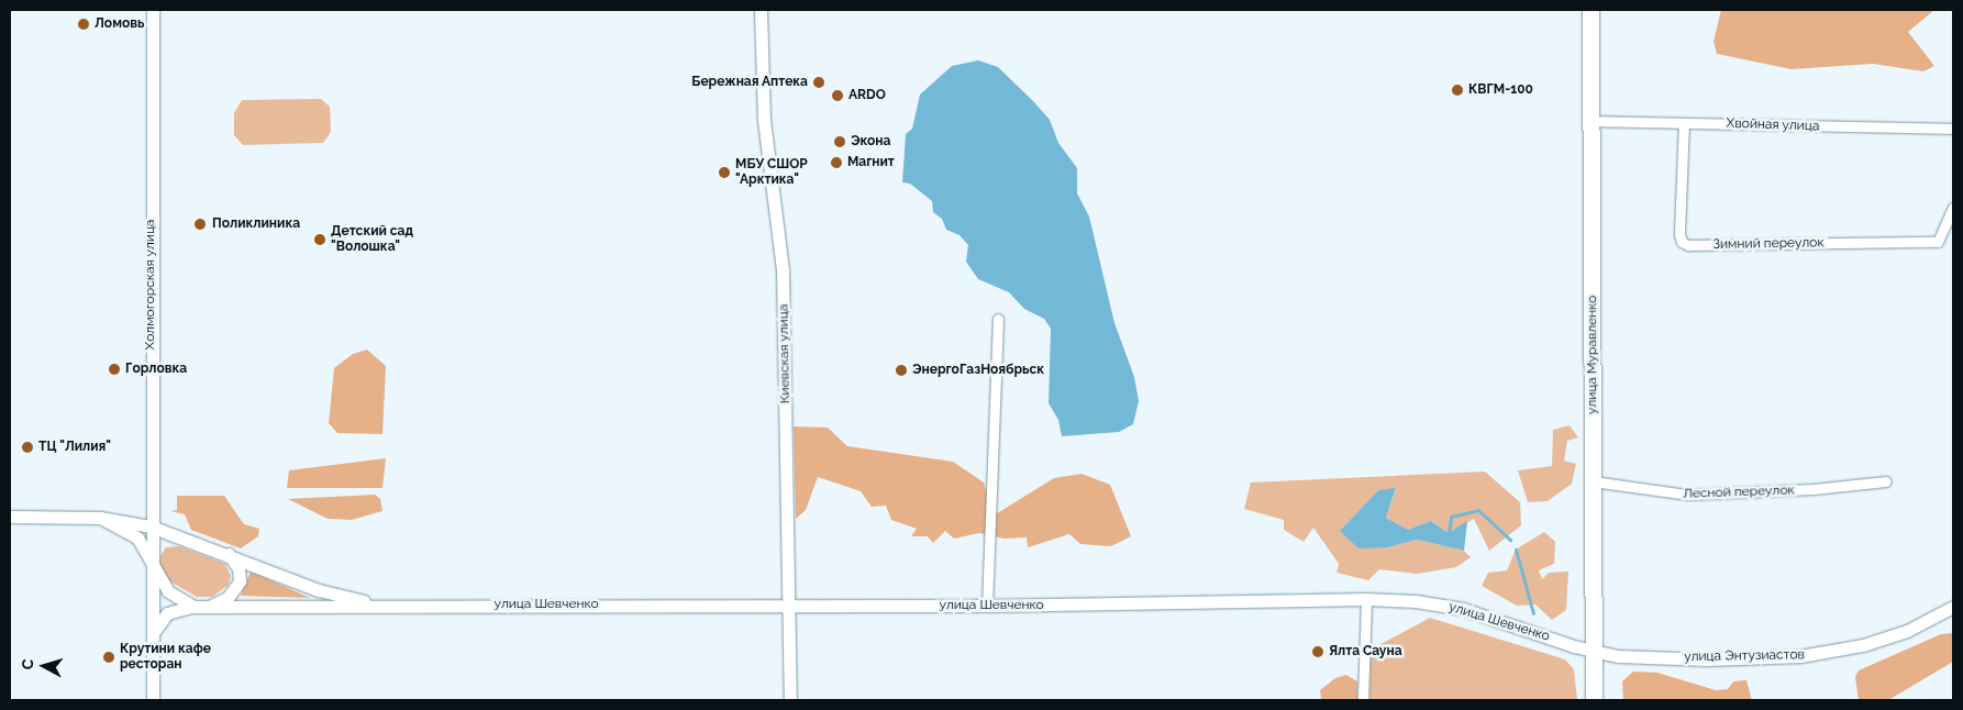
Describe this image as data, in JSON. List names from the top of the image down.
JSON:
{
  "streets": {
    "main road": ["улица Муравленко"],
    "street": [
      "Хвойная улица",
      "Зимний переулок",
      "Холмогорская улица",
      "Киевская улица",
      "Лесной переулок",
      "улица Шевченко",
      "улица Энтузиастов"
    ]
  },
  "crossings": [
    ["Хвойная улица", "Зимний переулок"],
    ["Хвойная улица", "улица Муравленко"],
    ["Киевская улица", "улица Шевченко"],
    ["улица Муравленко", "Лесной переулок"],
    ["улица Муравленко", "улица Шевченко"],
    ["улица Муравленко", "улица Энтузиастов"],
    ["улица Шевченко", "улица Энтузиастов"]
  ],
  "places": [
    "Ломовь",
    "Бережная Аптека",
    "КВГМ-100",
    "ARDO",
    "Экона",
    "Магнит",
    "МБУ СШОР \"Арктика\"",
    "Поликлиника",
    "Детский сад \"Волошка\"",
    "Горловка",
    "ЭнергоГазНоябрьск",
    "ТЦ \"Лилия\"",
    "Ялта Сауна",
    "Крутини кафе ресторан"
  ],
  "north": "left"
}
